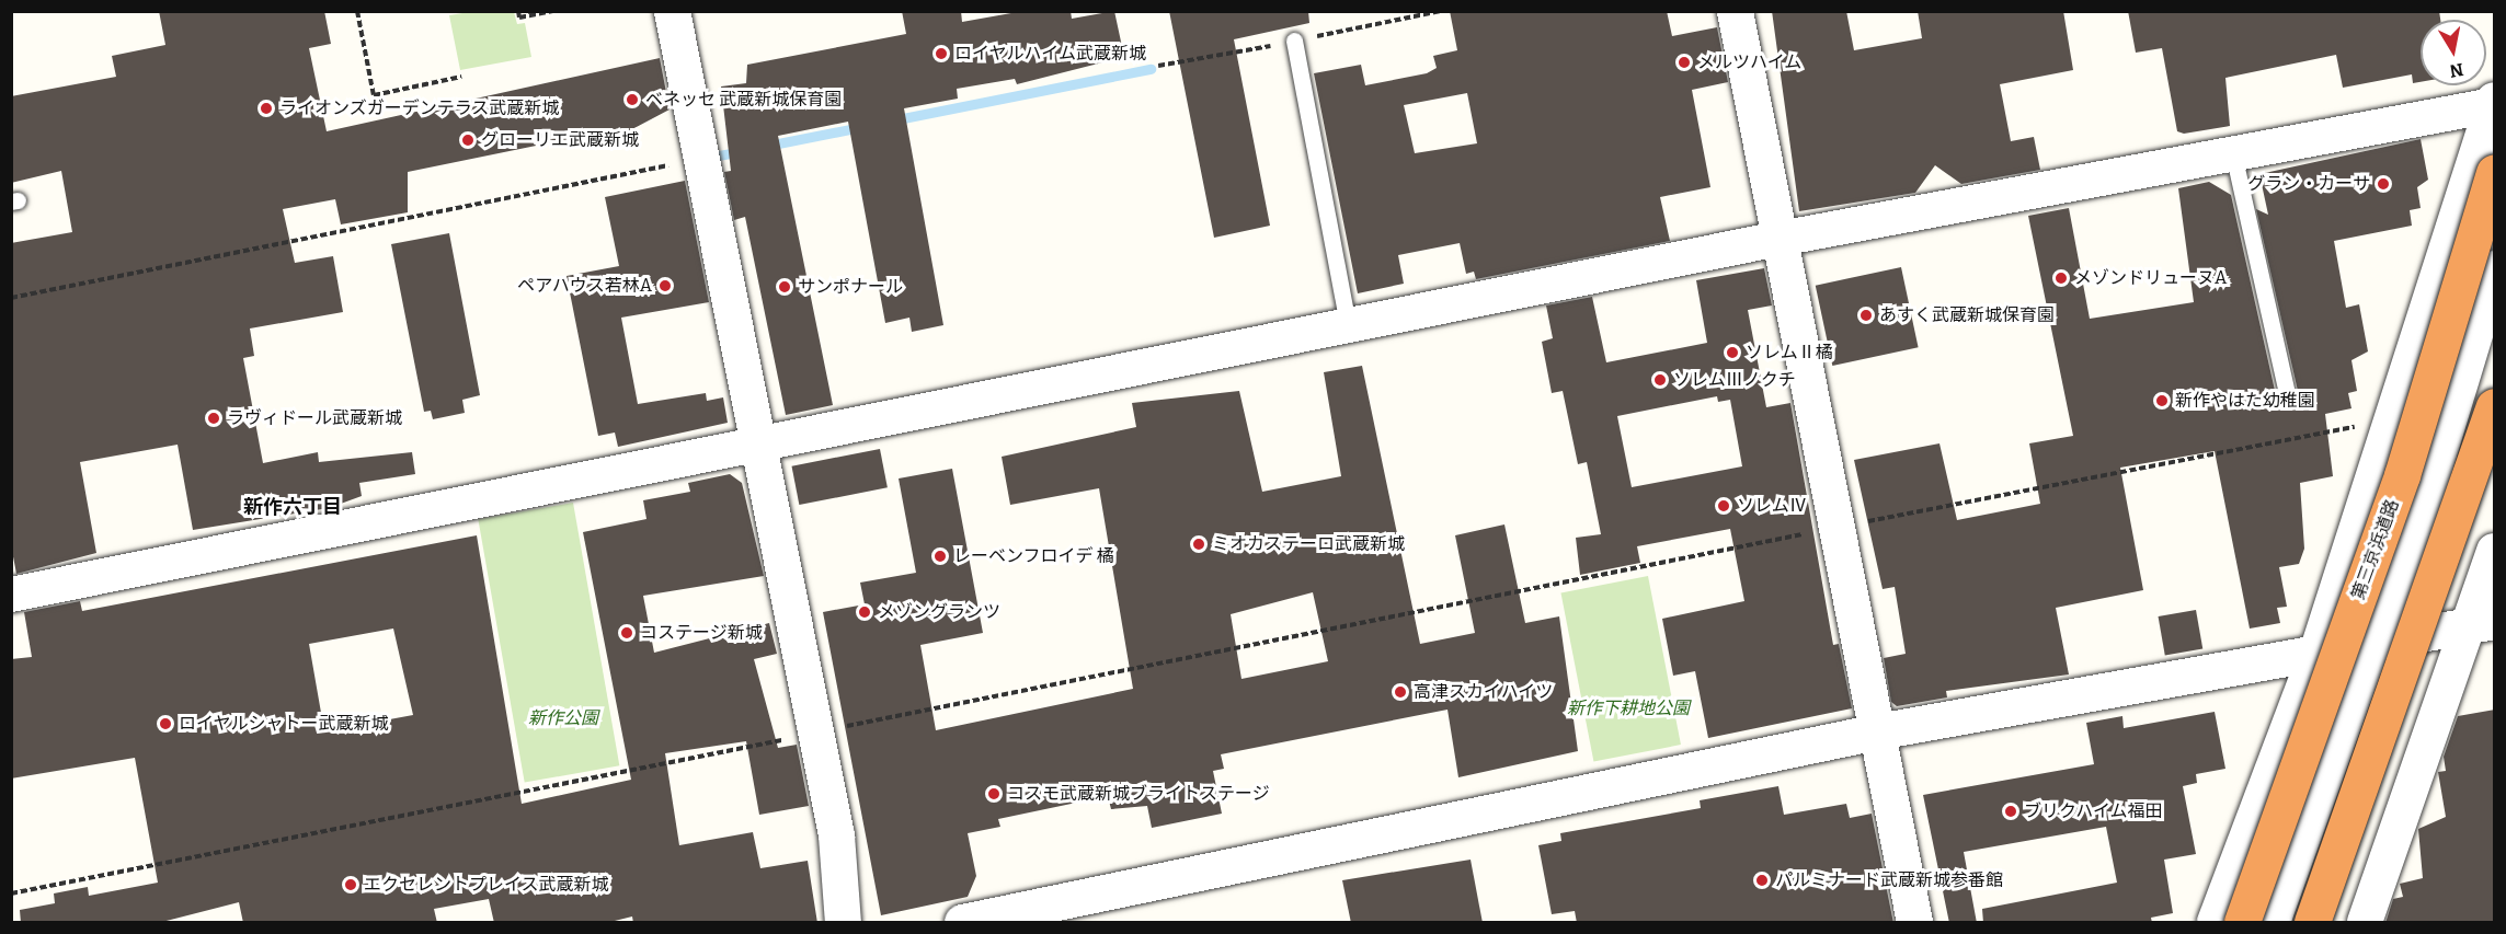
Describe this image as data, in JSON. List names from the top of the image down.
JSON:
{
  "streets": {
    "highway": ["第三京浜道路"]
  },
  "districts": ["新作六丁目"],
  "parks": ["新作下耕地公園", "新作公園"],
  "places": [
    "ロイヤルハイム武蔵新城",
    "メルツハイム",
    "ベネッセ 武蔵新城保育園",
    "ライオンズガーデンテラス武蔵新城",
    "グローリエ武蔵新城",
    "グラン・カーサ",
    "メゾンドリューヌA",
    "ペアハウス若林A",
    "サンポナール",
    "あすく武蔵新城保育園",
    "ソレムⅡ橘",
    "ソレムⅢノクチ",
    "新作やはた幼稚園",
    "ラヴィドール武蔵新城",
    "ソレムⅣ",
    "ミオカステーロ武蔵新城",
    "レーベンフロイデ 橘",
    "メゾングランツ",
    "コステージ新城",
    "高津スカイハイツ",
    "ロイヤルシャトー武蔵新城",
    "コスモ武蔵新城ブライトステージ",
    "ブリクハイム福田",
    "パルミナード武蔵新城参番館",
    "エクセレントプレイス武蔵新城"
  ],
  "north": "bottom"
}
